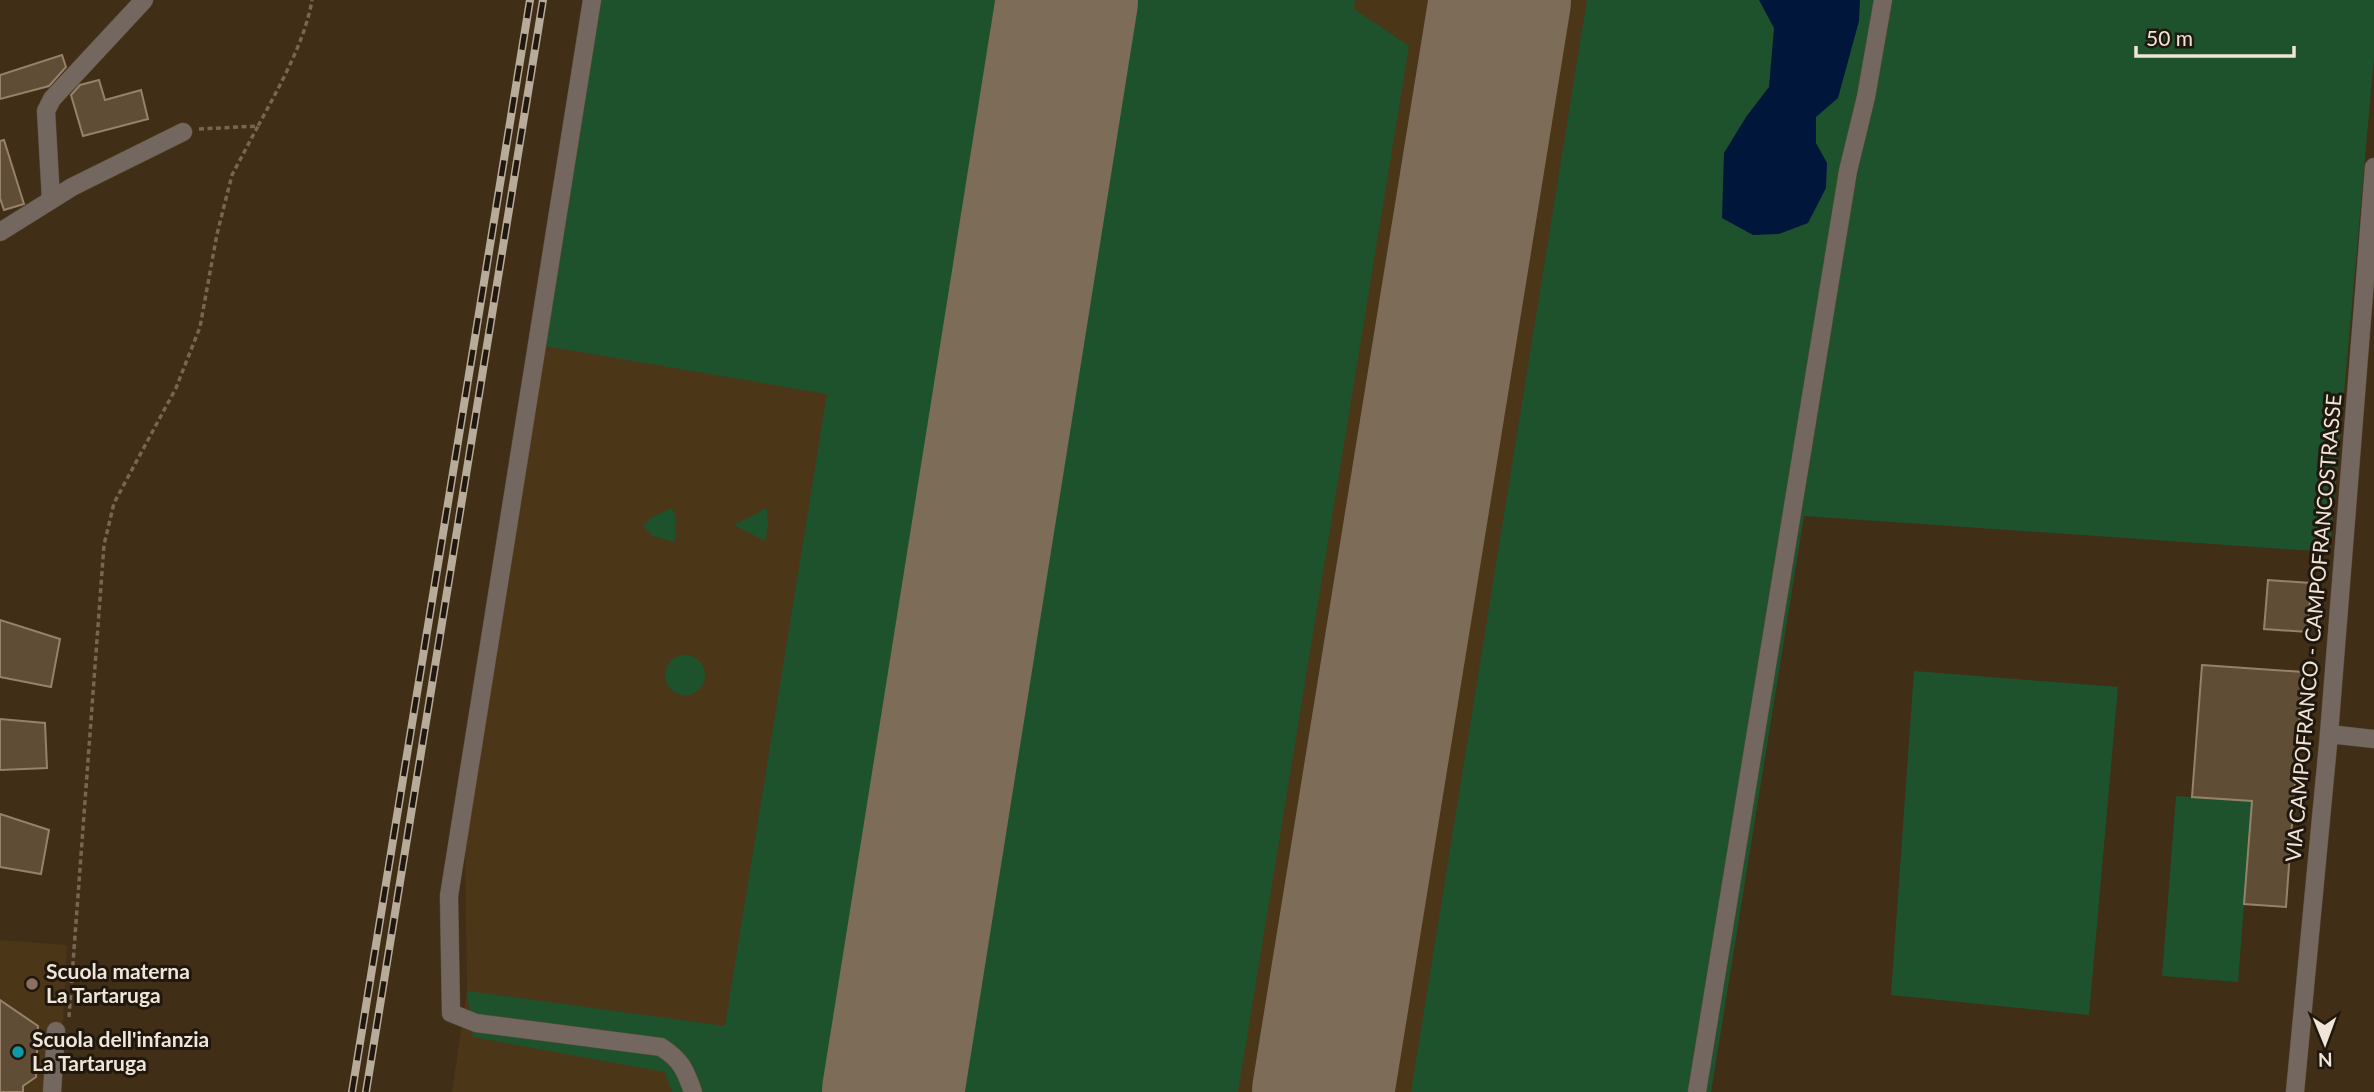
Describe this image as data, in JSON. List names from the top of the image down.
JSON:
{
  "streets": {
    "street": ["VIA CAMPOFRANCO - CAMPOFRANCOSTRASSE"]
  },
  "places": ["Scuola materna La Tartaruga", "Scuola dell'infanzia La Tartaruga"],
  "scale_bar": "50 m",
  "north": "bottom"
}
